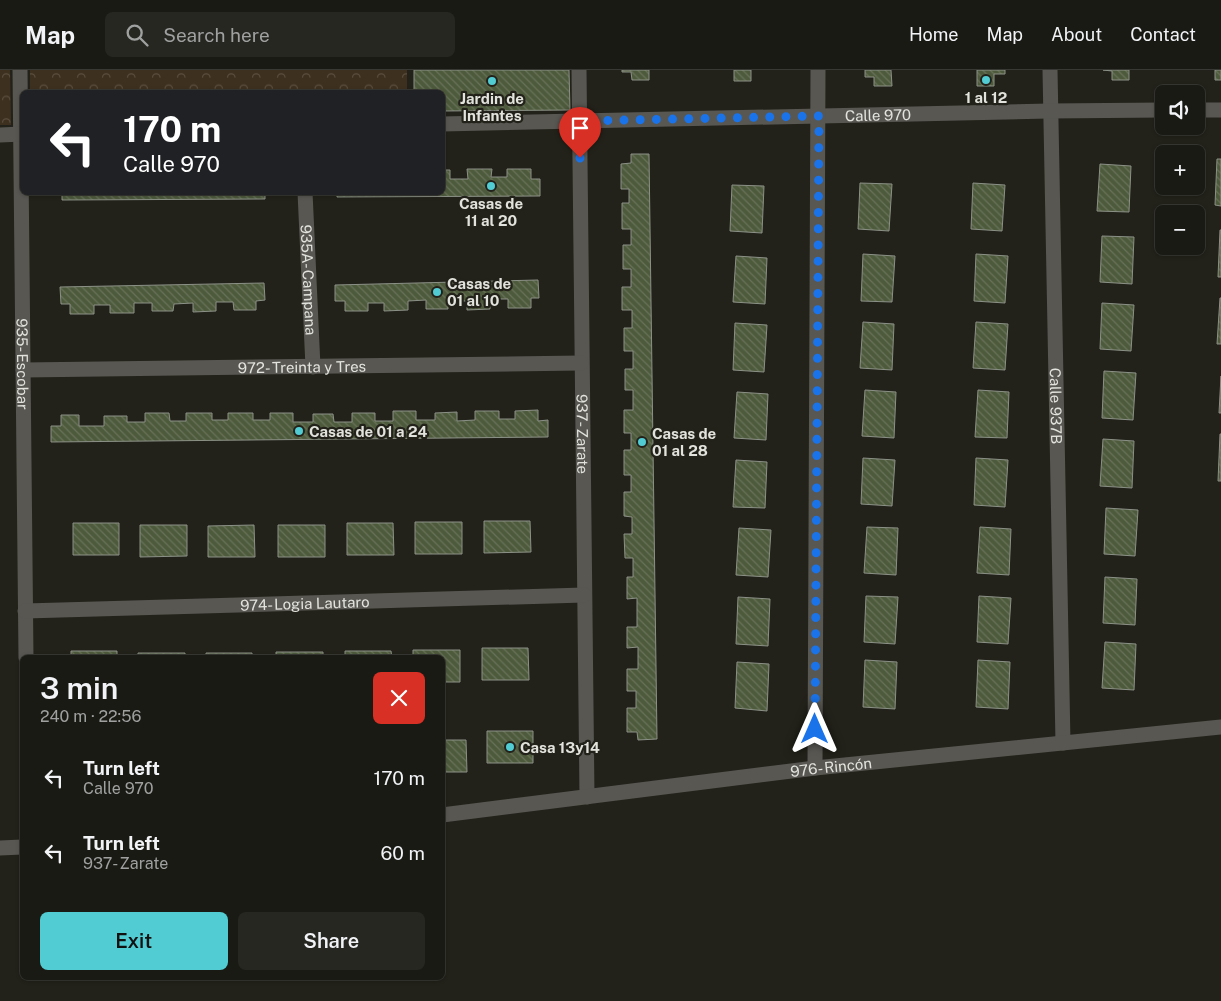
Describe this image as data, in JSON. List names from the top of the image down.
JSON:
{
  "streets": {
    "street": [
      "Calle 970",
      "935A- Campana",
      "935- Escobar",
      "972- Treinta y Tres",
      "Calle 937B",
      "937- Zarate",
      "974- Logia Lautaro",
      "976- Rincón"
    ]
  },
  "crossings": [
    ["Calle 970", "Calle 937B"],
    ["Calle 970", "937- Zarate"],
    ["935A- Campana", "972- Treinta y Tres"],
    ["935- Escobar", "972- Treinta y Tres"],
    ["935- Escobar", "974- Logia Lautaro"],
    ["972- Treinta y Tres", "937- Zarate"],
    ["Calle 937B", "976- Rincón"],
    ["937- Zarate", "974- Logia Lautaro"],
    ["937- Zarate", "976- Rincón"]
  ],
  "places": [
    "1 al 12",
    "Jardin de Infantes",
    "Casas de 11 al 20",
    "Casas de 01 al 10",
    "Casas de 01 a 24",
    "Casas de 01 al 28",
    "Casa 13y14"
  ],
  "page": {
    "header": "Map",
    "search": "Search here",
    "nav": [
      "Home",
      "Map",
      "About",
      "Contact"
    ],
    "map_buttons": ["+", "−"],
    "turn": ["170 m", "Calle 970"],
    "heading": ["3 min", "240 m · 22:56"],
    "list": [
      {
        "name": "Turn left",
        "note": "Calle 970",
        "value": "170 m"
      },
      {
        "name": "Turn left",
        "note": "937- Zarate",
        "value": "60 m"
      }
    ],
    "buttons": ["Exit", "Share"]
  }
}
